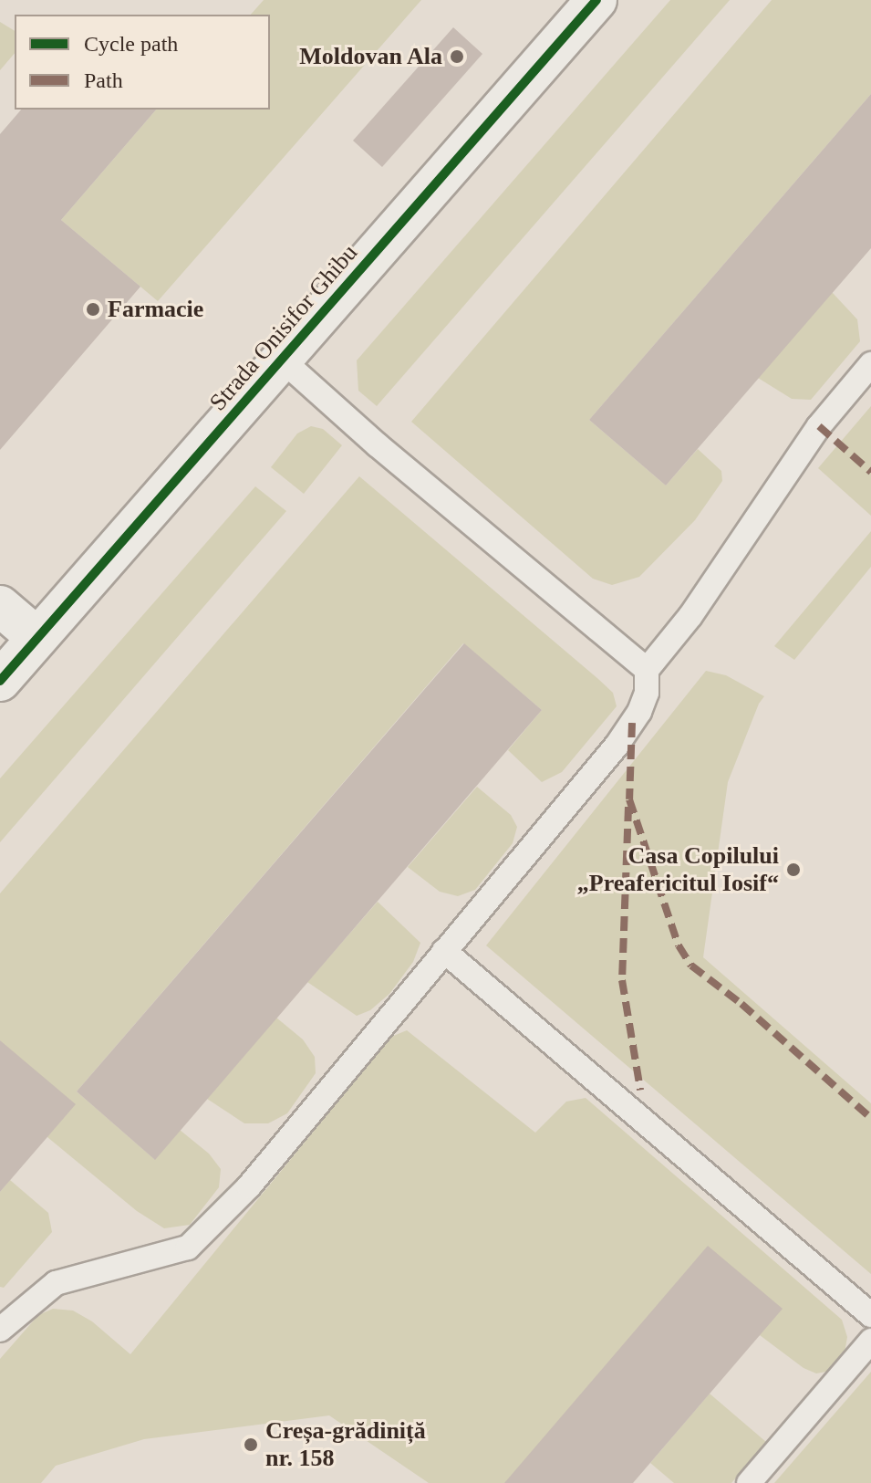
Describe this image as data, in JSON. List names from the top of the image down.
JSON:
{
  "streets": {
    "street": ["Strada Onisifor Ghibu"]
  },
  "places": [
    "Moldovan Ala",
    "Farmacie",
    "Casa Copilului „Preafericitul Iosif“",
    "Creșa-grădiniță nr. 158"
  ],
  "legend": ["Cycle path", "Path"]
}
